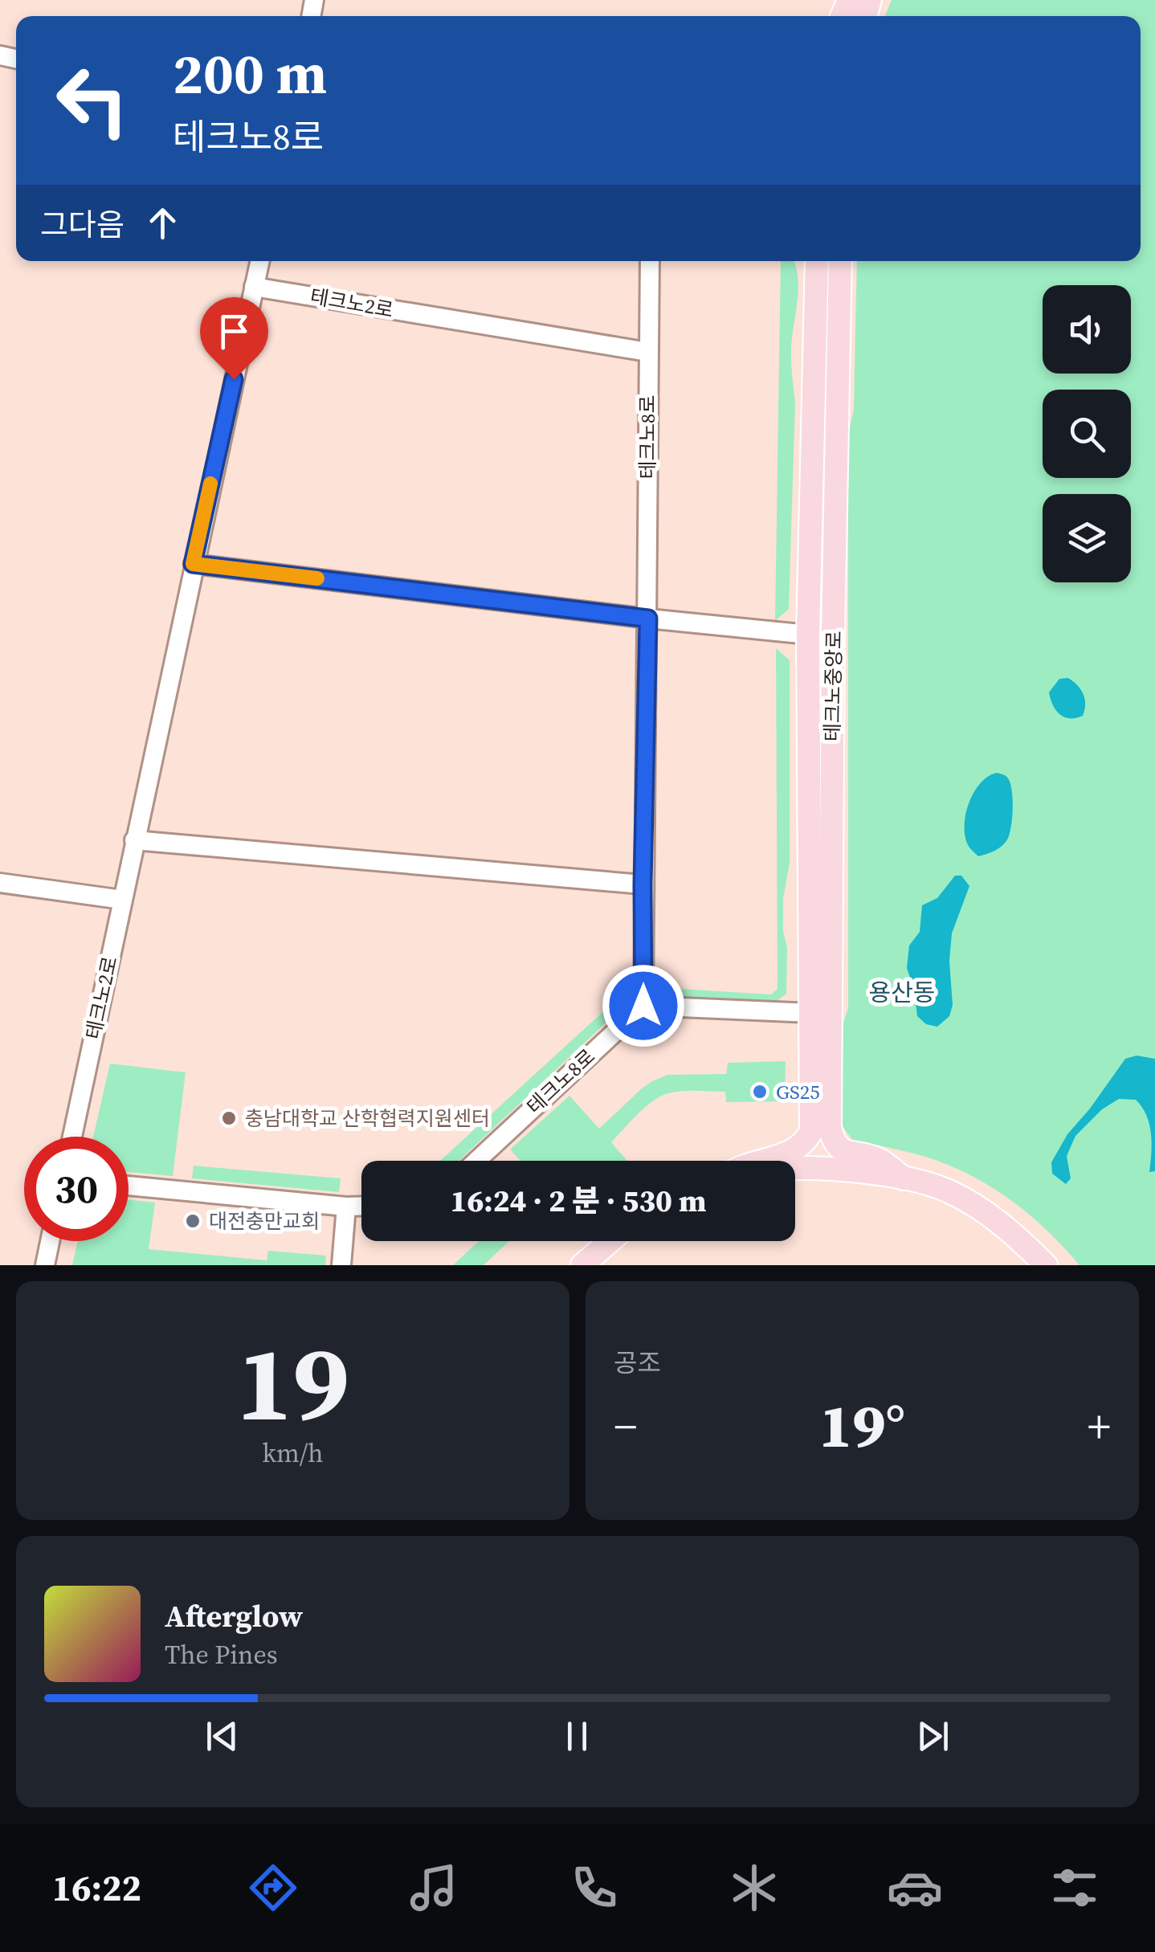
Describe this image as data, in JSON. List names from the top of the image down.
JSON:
{
  "streets": {
    "main road": ["테크노중앙로"],
    "street": ["테크노2로", "테크노8로"]
  },
  "crossings": [
    ["테크노2로", "테크노8로"]
  ],
  "districts": ["용산동"],
  "places": ["GS25", "충남대학교 산학협력지원센터", "대전충만교회"],
  "page": {
    "turn": ["200 m", "테크노8로"],
    "then": "그다음",
    "limit": "30",
    "trip": "16:24 · 2 분 · 530 m",
    "tile": [
      ["19", "km/h"],
      "공조"
    ],
    "heat": ["−", "19°", "+"],
    "song": ["Afterglow", "The Pines"],
    "tabs": "16:22"
  }
}
